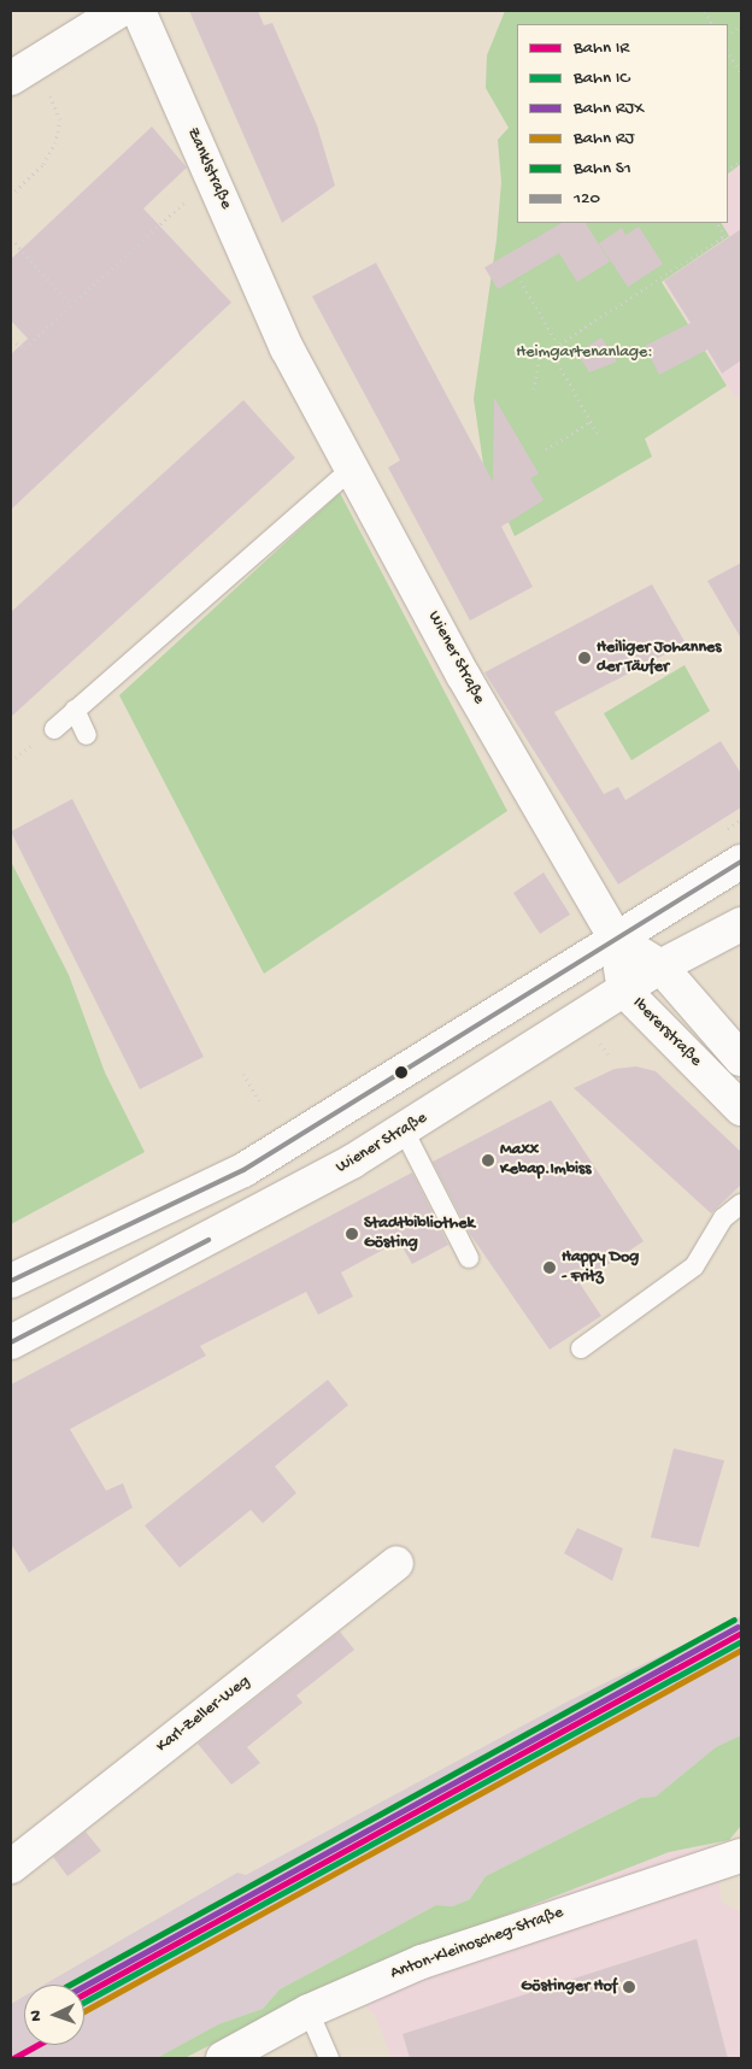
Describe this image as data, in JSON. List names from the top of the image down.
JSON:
{
  "streets": {
    "street": [
      "Zanklstraße",
      "Wiener Straße",
      "Ibererstraße",
      "Karl-Zeller-Weg",
      "Anton-Kleinoscheg-Straße"
    ]
  },
  "crossings": [
    ["Zanklstraße", "Wiener Straße"],
    ["Wiener Straße", "Ibererstraße"]
  ],
  "parks": ["Heimgartenanlage:"],
  "places": [
    "Heiliger Johannes der Täufer",
    "Maxx Kebap.Imbiss",
    "Stadtbibliothek Gösting",
    "Happy Dog - Fritz",
    "Göstinger Hof"
  ],
  "lines": [
    "transit line 120",
    "rail line S1",
    "rail line RJX",
    "rail line IR",
    "rail line IC",
    "rail line RJ"
  ],
  "legend": [
    "Bahn IR",
    "Bahn IC",
    "Bahn RJX",
    "Bahn RJ",
    "Bahn S1",
    "120"
  ],
  "north": "left"
}
